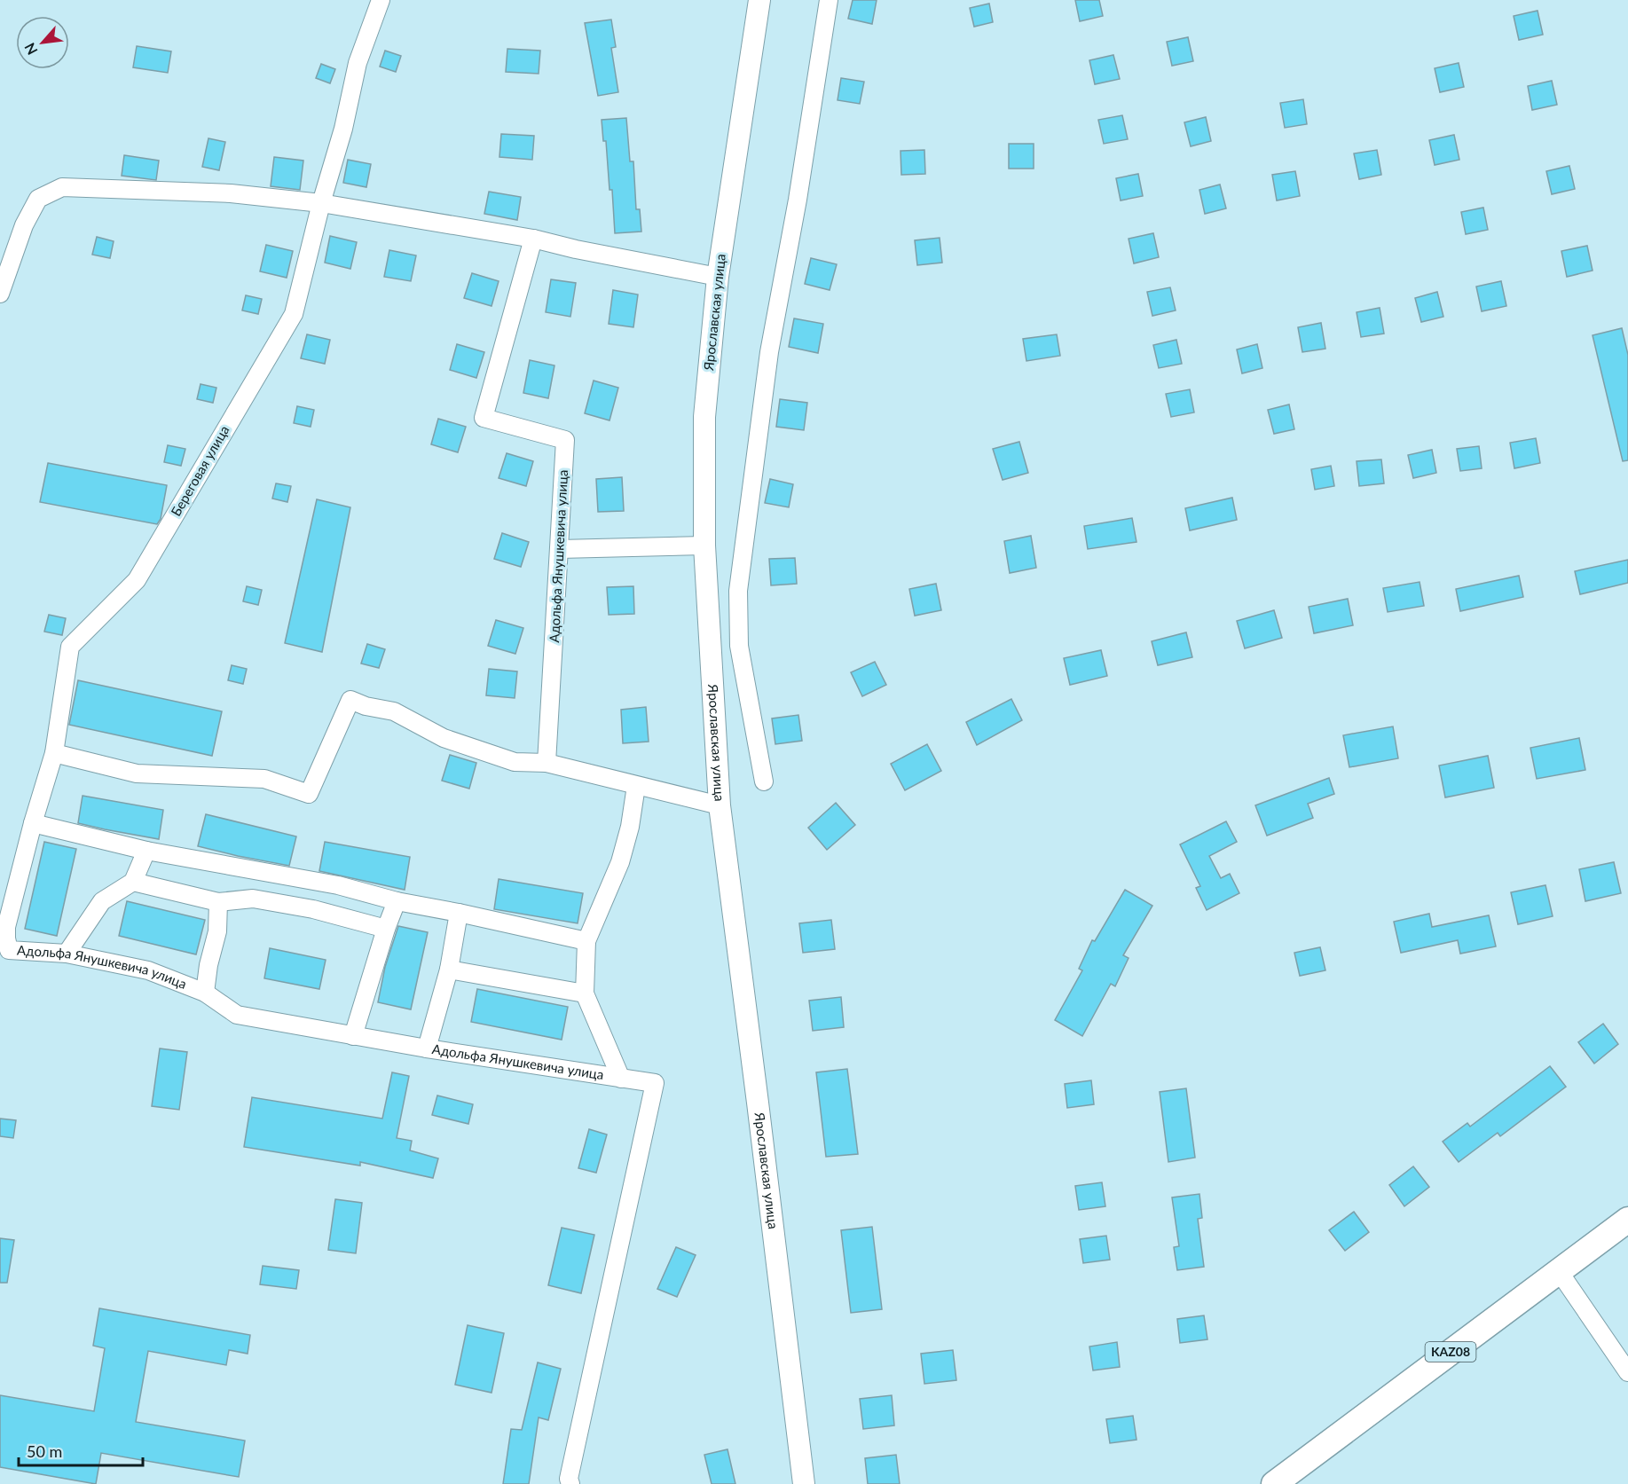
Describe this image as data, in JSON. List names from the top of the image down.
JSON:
{
  "streets": {
    "highway": ["KAZ08"],
    "main road": ["Ярославская улица"],
    "street": ["Береговая улица", "Адольфа Янушкевича улица"]
  },
  "crossings": [
    ["Береговая улица", "Адольфа Янушкевича улица"]
  ],
  "scale_bar": "50 m",
  "north": "bottom left"
}
